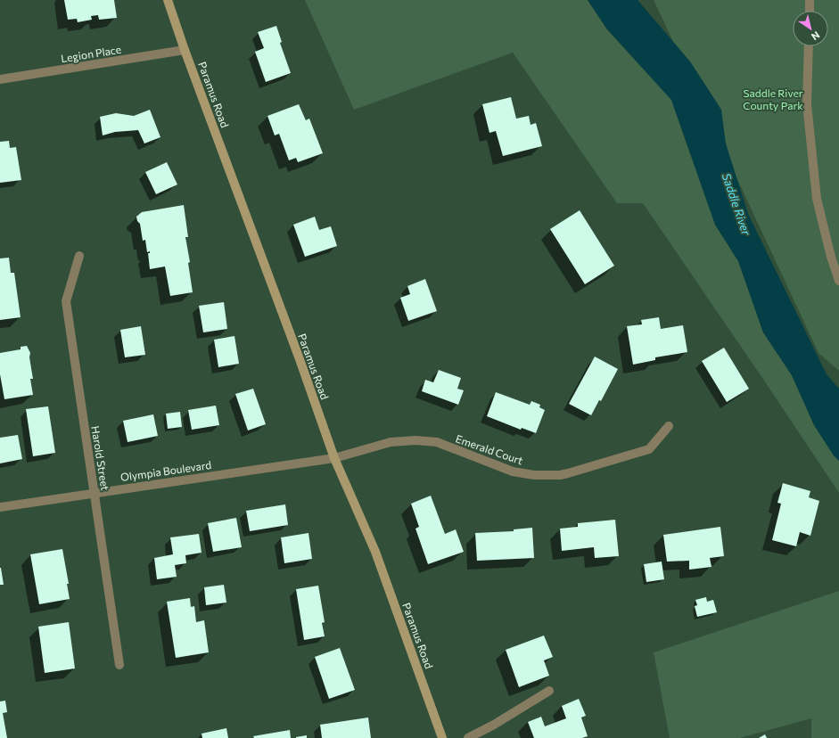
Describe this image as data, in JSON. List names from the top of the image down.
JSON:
{
  "streets": {
    "main road": ["Paramus Road"],
    "street": [
      "Legion Place",
      "Emerald Court",
      "Harold Street",
      "Olympia Boulevard"
    ]
  },
  "crossings": [
    ["Legion Place", "Paramus Road"],
    ["Paramus Road", "Emerald Court"],
    ["Paramus Road", "Olympia Boulevard"],
    ["Emerald Court", "Olympia Boulevard"],
    ["Harold Street", "Olympia Boulevard"]
  ],
  "water": ["Saddle River"],
  "parks": ["Saddle River County Park"],
  "north": "bottom right"
}
